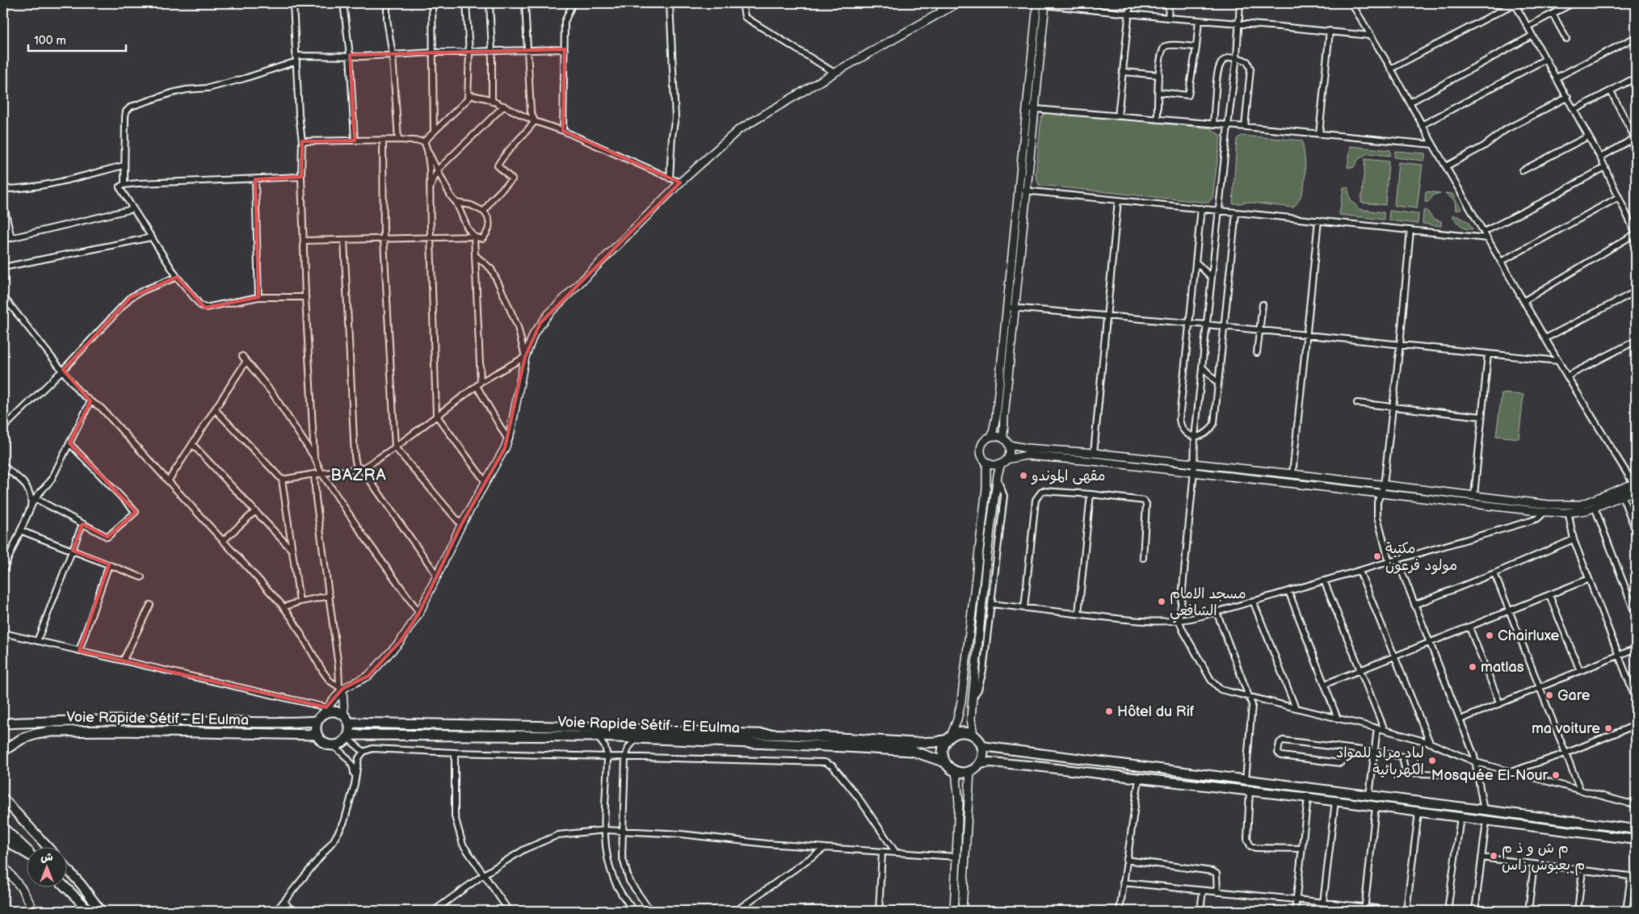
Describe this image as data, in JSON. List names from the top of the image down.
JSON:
{
  "streets": {
    "highway": ["Voie Rapide Sétif - El Eulma"]
  },
  "districts": ["BAZRA"],
  "places": [
    "مقهى الموندو",
    "مكتبة مولود فرعون",
    "مسجد الامام الشافعي",
    "Chairluxe",
    "matlas",
    "Gare",
    "Hôtel du Rif",
    "ma voiture",
    "لباد مراد للمواد الكهربائية",
    "Mosquée El-Nour",
    "م ش و ذ م م بعبوش زاس"
  ],
  "scale_bar": "100 m",
  "north": "top"
}
